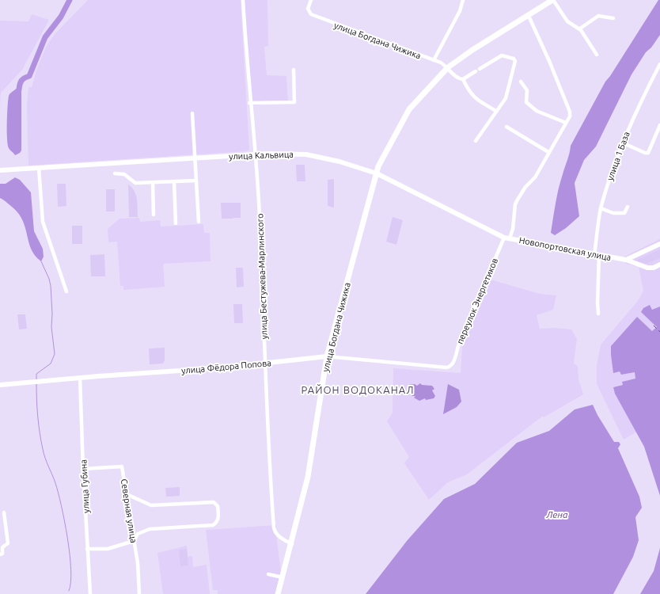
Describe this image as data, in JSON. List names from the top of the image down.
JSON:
{
  "streets": {
    "main road": ["улица Богдана Чижика"],
    "street": [
      "улица Кальвица",
      "улица 1 База",
      "Новопортовская улица",
      "улица Бестужева-Марлинского",
      "переулок Энергетиков",
      "улица Фёдора Попова",
      "улица Губина",
      "Северная улица"
    ]
  },
  "crossings": [
    ["улица Богдана Чижика", "улица Кальвица"],
    ["улица Богдана Чижика", "улица Бестужева-Марлинского"],
    ["улица Богдана Чижика", "улица Фёдора Попова"],
    ["улица Кальвица", "Новопортовская улица"],
    ["улица Кальвица", "улица Бестужева-Марлинского"],
    ["улица Кальвица", "переулок Энергетиков"],
    ["улица 1 База", "Новопортовская улица"],
    ["Новопортовская улица", "переулок Энергетиков"],
    ["улица Бестужева-Марлинского", "улица Фёдора Попова"],
    ["переулок Энергетиков", "улица Фёдора Попова"],
    ["улица Фёдора Попова", "улица Губина"],
    ["улица Губина", "Северная улица"]
  ],
  "districts": ["РАЙОН ВОДОКАНАЛ"],
  "water": ["Лена"]
}
